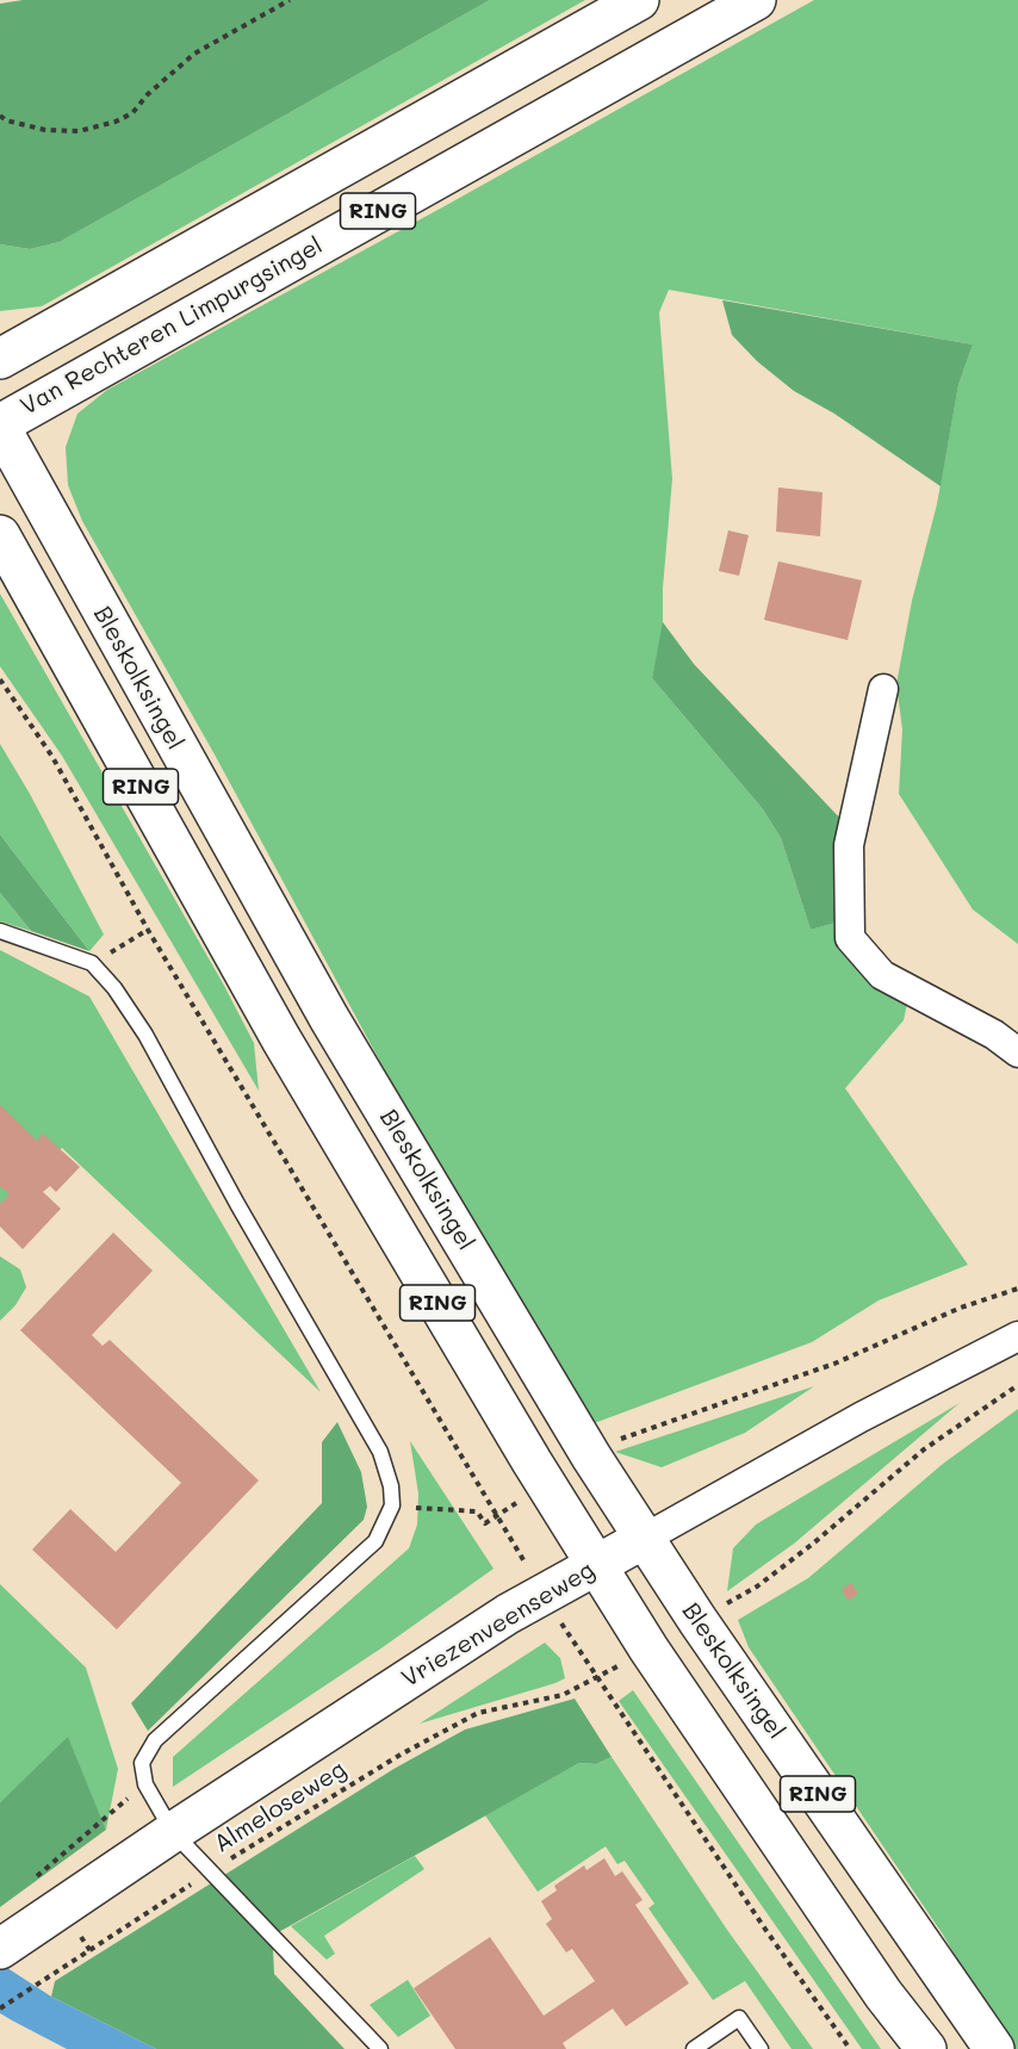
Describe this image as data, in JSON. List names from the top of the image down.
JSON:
{
  "streets": {
    "main road": [
      "RING",
      "Van Rechteren Limpurgsingel",
      "Bleskolksingel",
      "Vriezenveenseweg"
    ],
    "path": ["Almeloseweg"]
  },
  "crossings": [
    ["RING", "Vriezenveenseweg"],
    ["Van Rechteren Limpurgsingel", "Bleskolksingel"],
    ["Bleskolksingel", "Vriezenveenseweg"]
  ]
}
